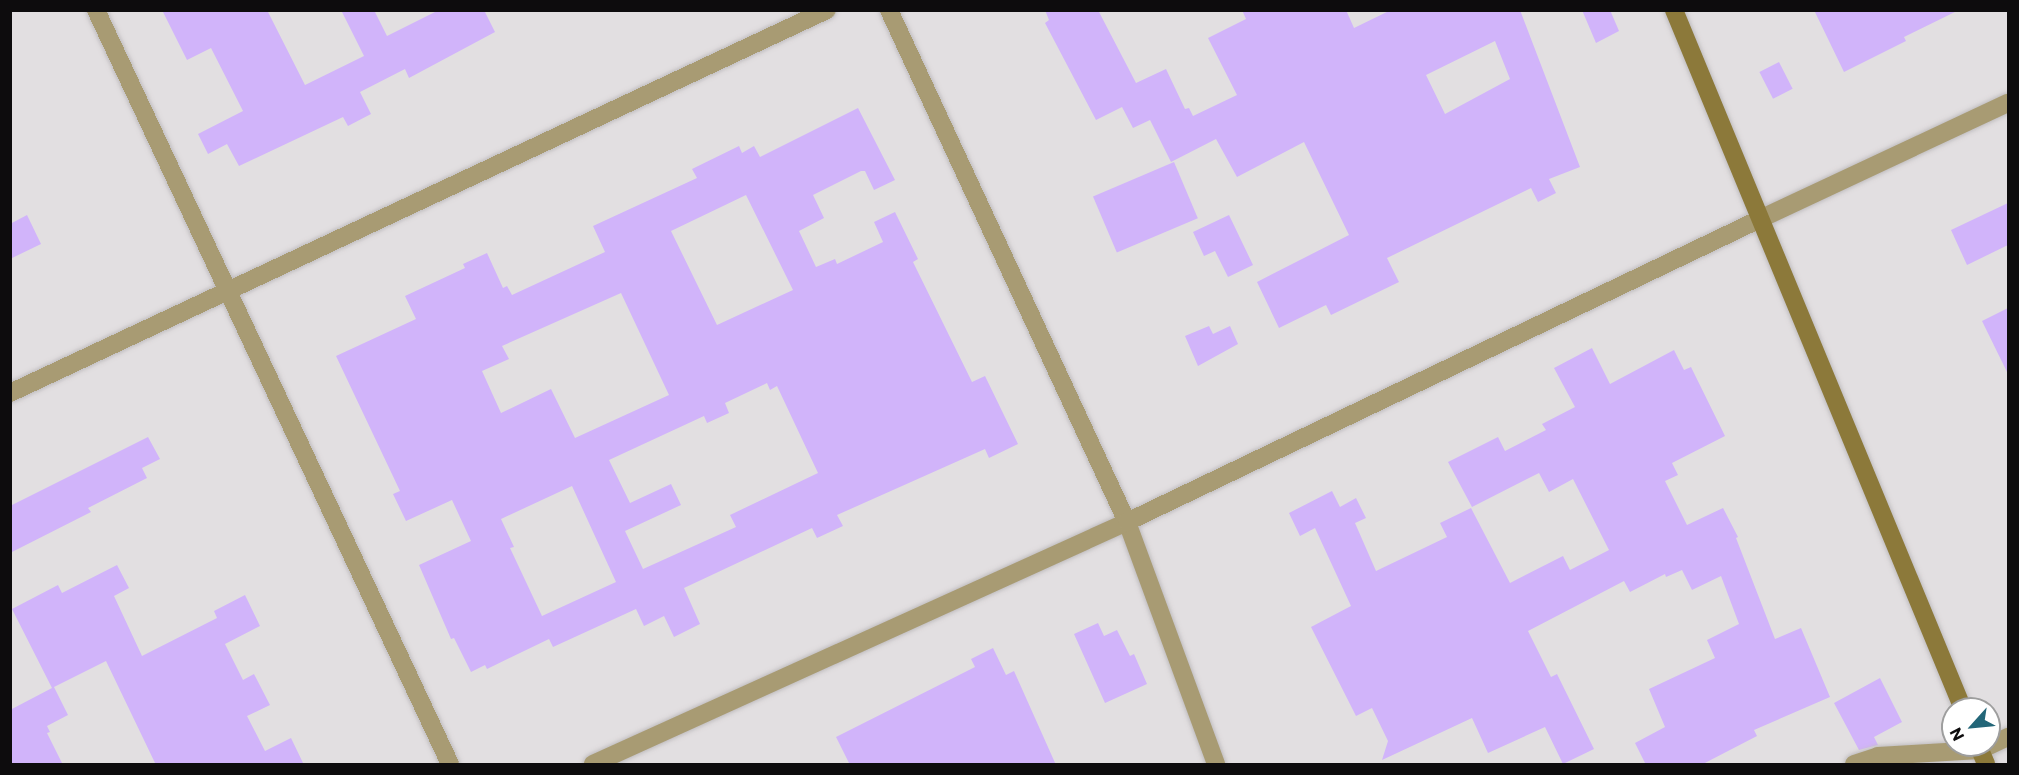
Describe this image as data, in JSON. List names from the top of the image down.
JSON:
{
  "north": "bottom left"
}
